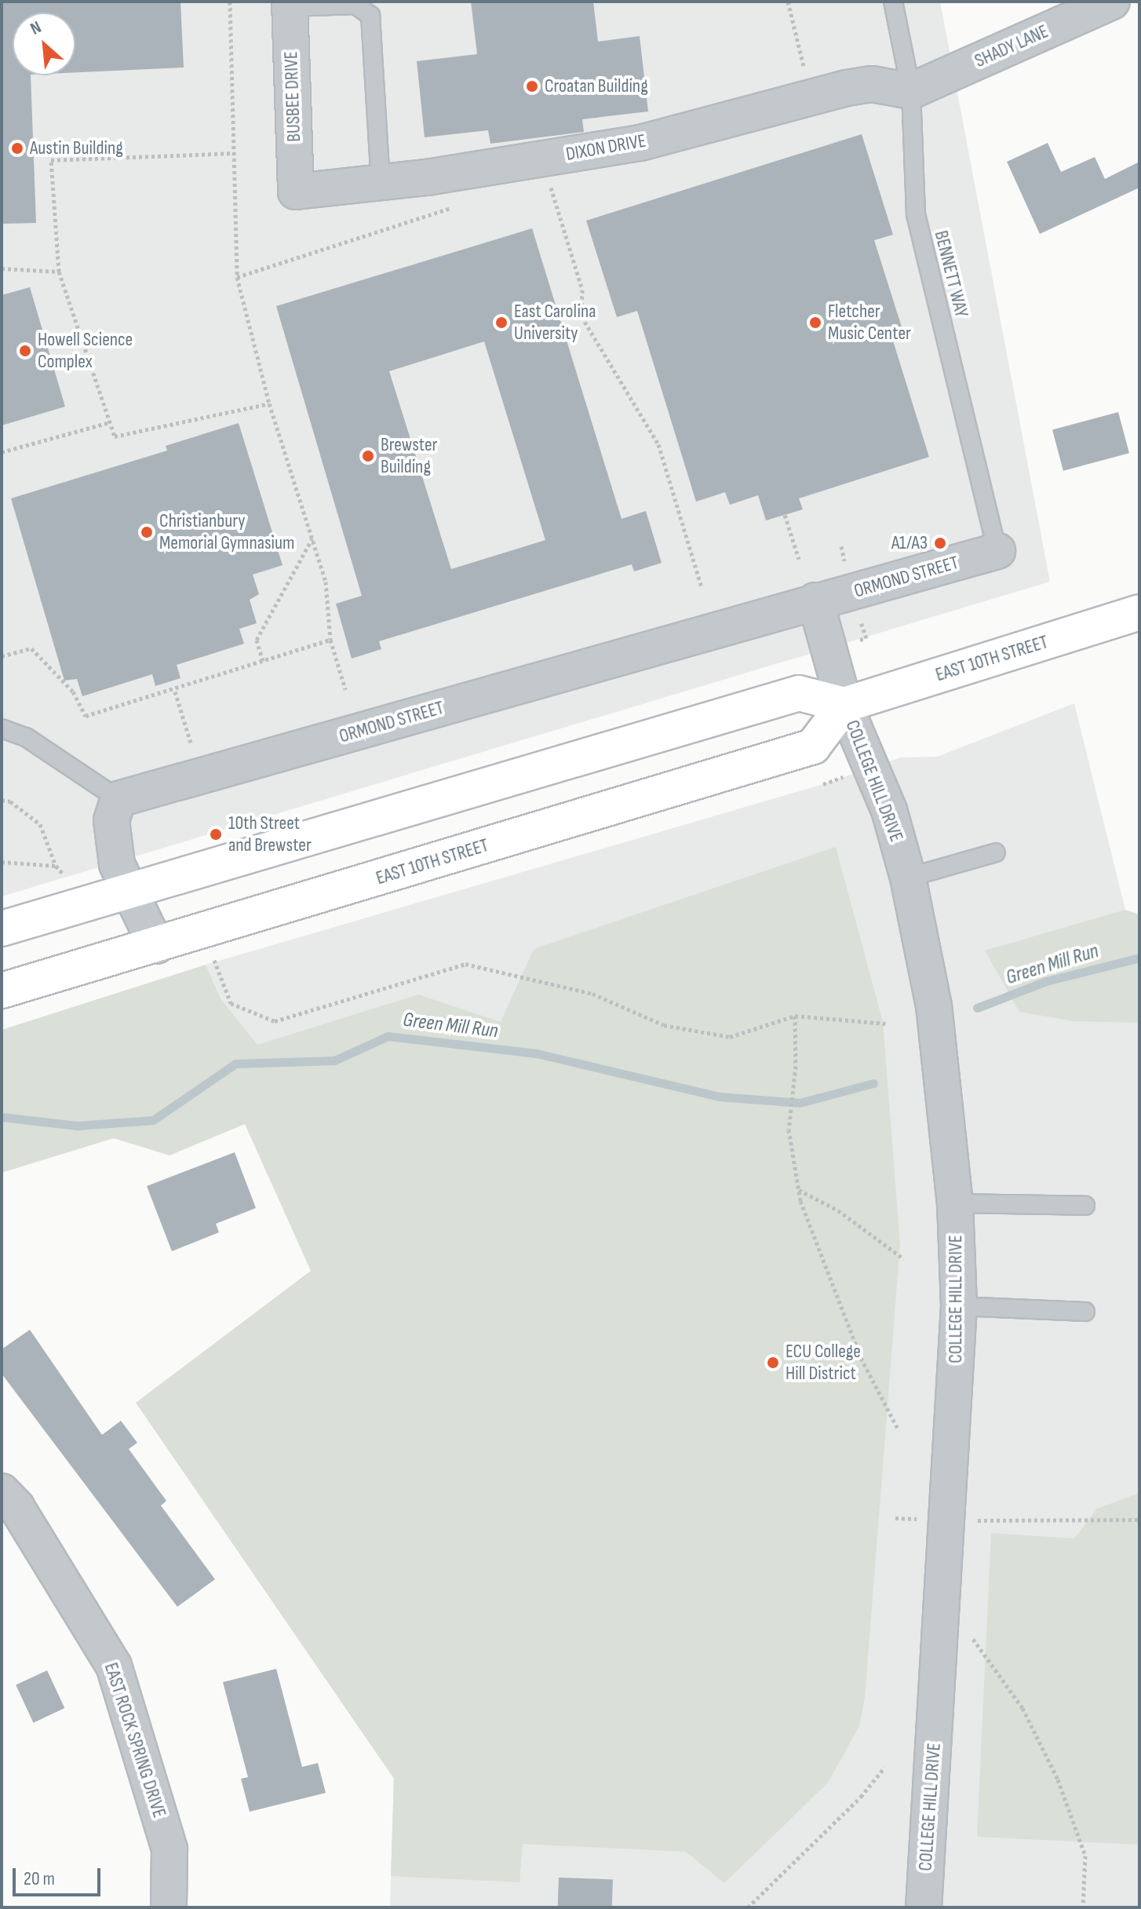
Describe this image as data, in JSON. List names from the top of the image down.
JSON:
{
  "streets": {
    "main road": ["EAST 10TH STREET"],
    "street": [
      "SHADY LANE",
      "BUSBEE DRIVE",
      "DIXON DRIVE",
      "ORMOND STREET",
      "COLLEGE HILL DRIVE",
      "EAST ROCK SPRING DRIVE"
    ],
    "lane": ["BENNETT WAY"]
  },
  "crossings": [
    ["SHADY LANE", "DIXON DRIVE"],
    ["SHADY LANE", "BENNETT WAY"],
    ["BUSBEE DRIVE", "DIXON DRIVE"],
    ["DIXON DRIVE", "BENNETT WAY"],
    ["BENNETT WAY", "ORMOND STREET"],
    ["EAST 10TH STREET", "COLLEGE HILL DRIVE"]
  ],
  "water": ["Green Mill Run"],
  "places": [
    "Croatan Building",
    "Austin Building",
    "East Carolina University",
    "Fletcher Music Center",
    "Howell Science Complex",
    "Brewster Building",
    "Christianbury Memorial Gymnasium",
    "A1/A3",
    "10th Street and Brewster",
    "ECU College Hill District"
  ],
  "scale_bar": "20 m",
  "north": "top left"
}
